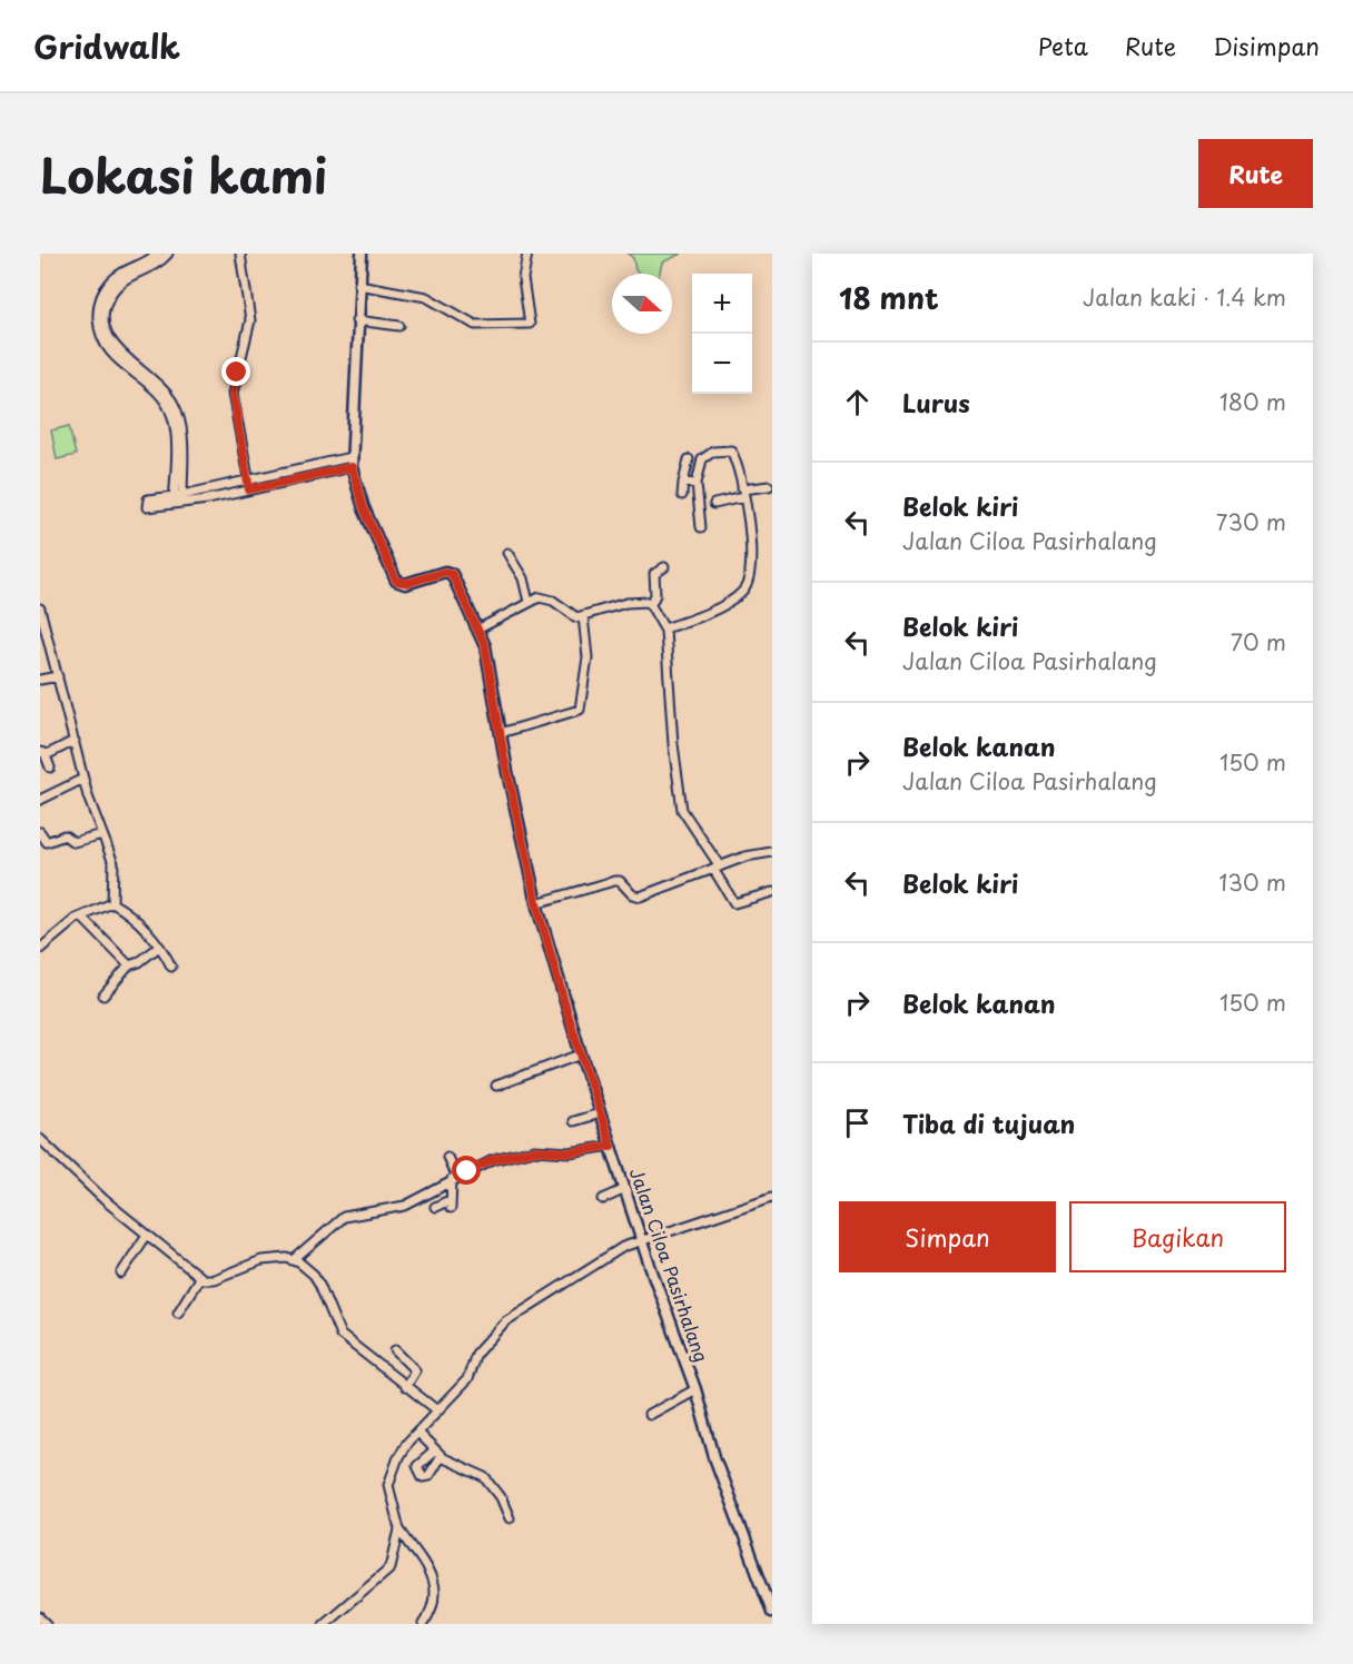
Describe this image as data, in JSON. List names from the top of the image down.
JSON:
{
  "streets": {
    "main road": ["Jalan Ciloa Pasirhalang"]
  },
  "north": "right",
  "page": {
    "header": "Gridwalk",
    "nav": ["Peta", "Rute", "Disimpan"],
    "title": "Lokasi kami",
    "buttons": [
      "Rute",
      ["Simpan", "Bagikan"]
    ],
    "heading": ["18 mnt", "Jalan kaki · 1.4 km"],
    "map_buttons": ["+", "−"],
    "list": [
      ["Lurus", "180 m"],
      ["Belok kiri", "Jalan Ciloa Pasirhalang", "730 m"],
      ["Belok kiri", "Jalan Ciloa Pasirhalang", "70 m"],
      ["Belok kanan", "Jalan Ciloa Pasirhalang", "150 m"],
      ["Belok kiri", "130 m"],
      ["Belok kanan", "150 m"],
      "Tiba di tujuan"
    ]
  }
}
